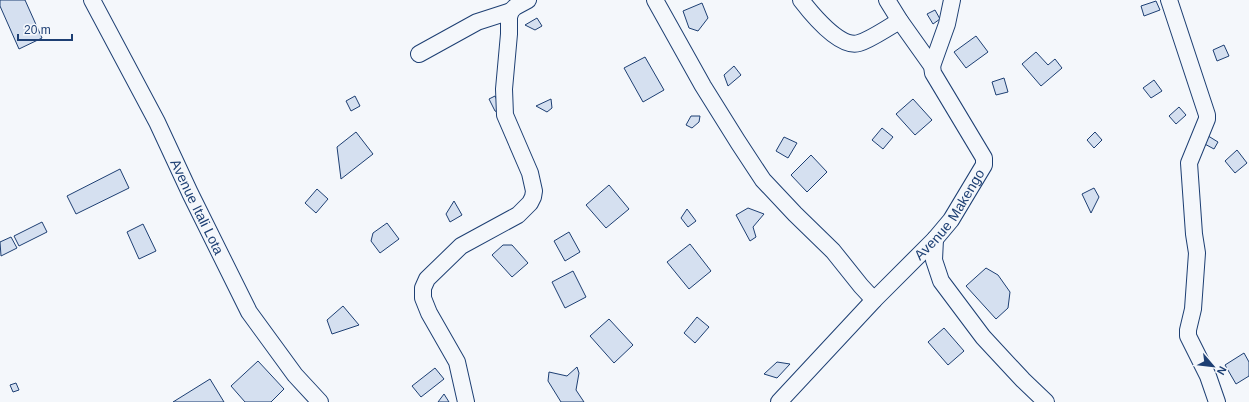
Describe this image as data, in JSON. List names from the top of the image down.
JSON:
{
  "streets": {
    "street": ["Avenue Itali Lota", "Avenue Makengo"]
  },
  "scale_bar": "20 m",
  "north": "bottom right"
}
